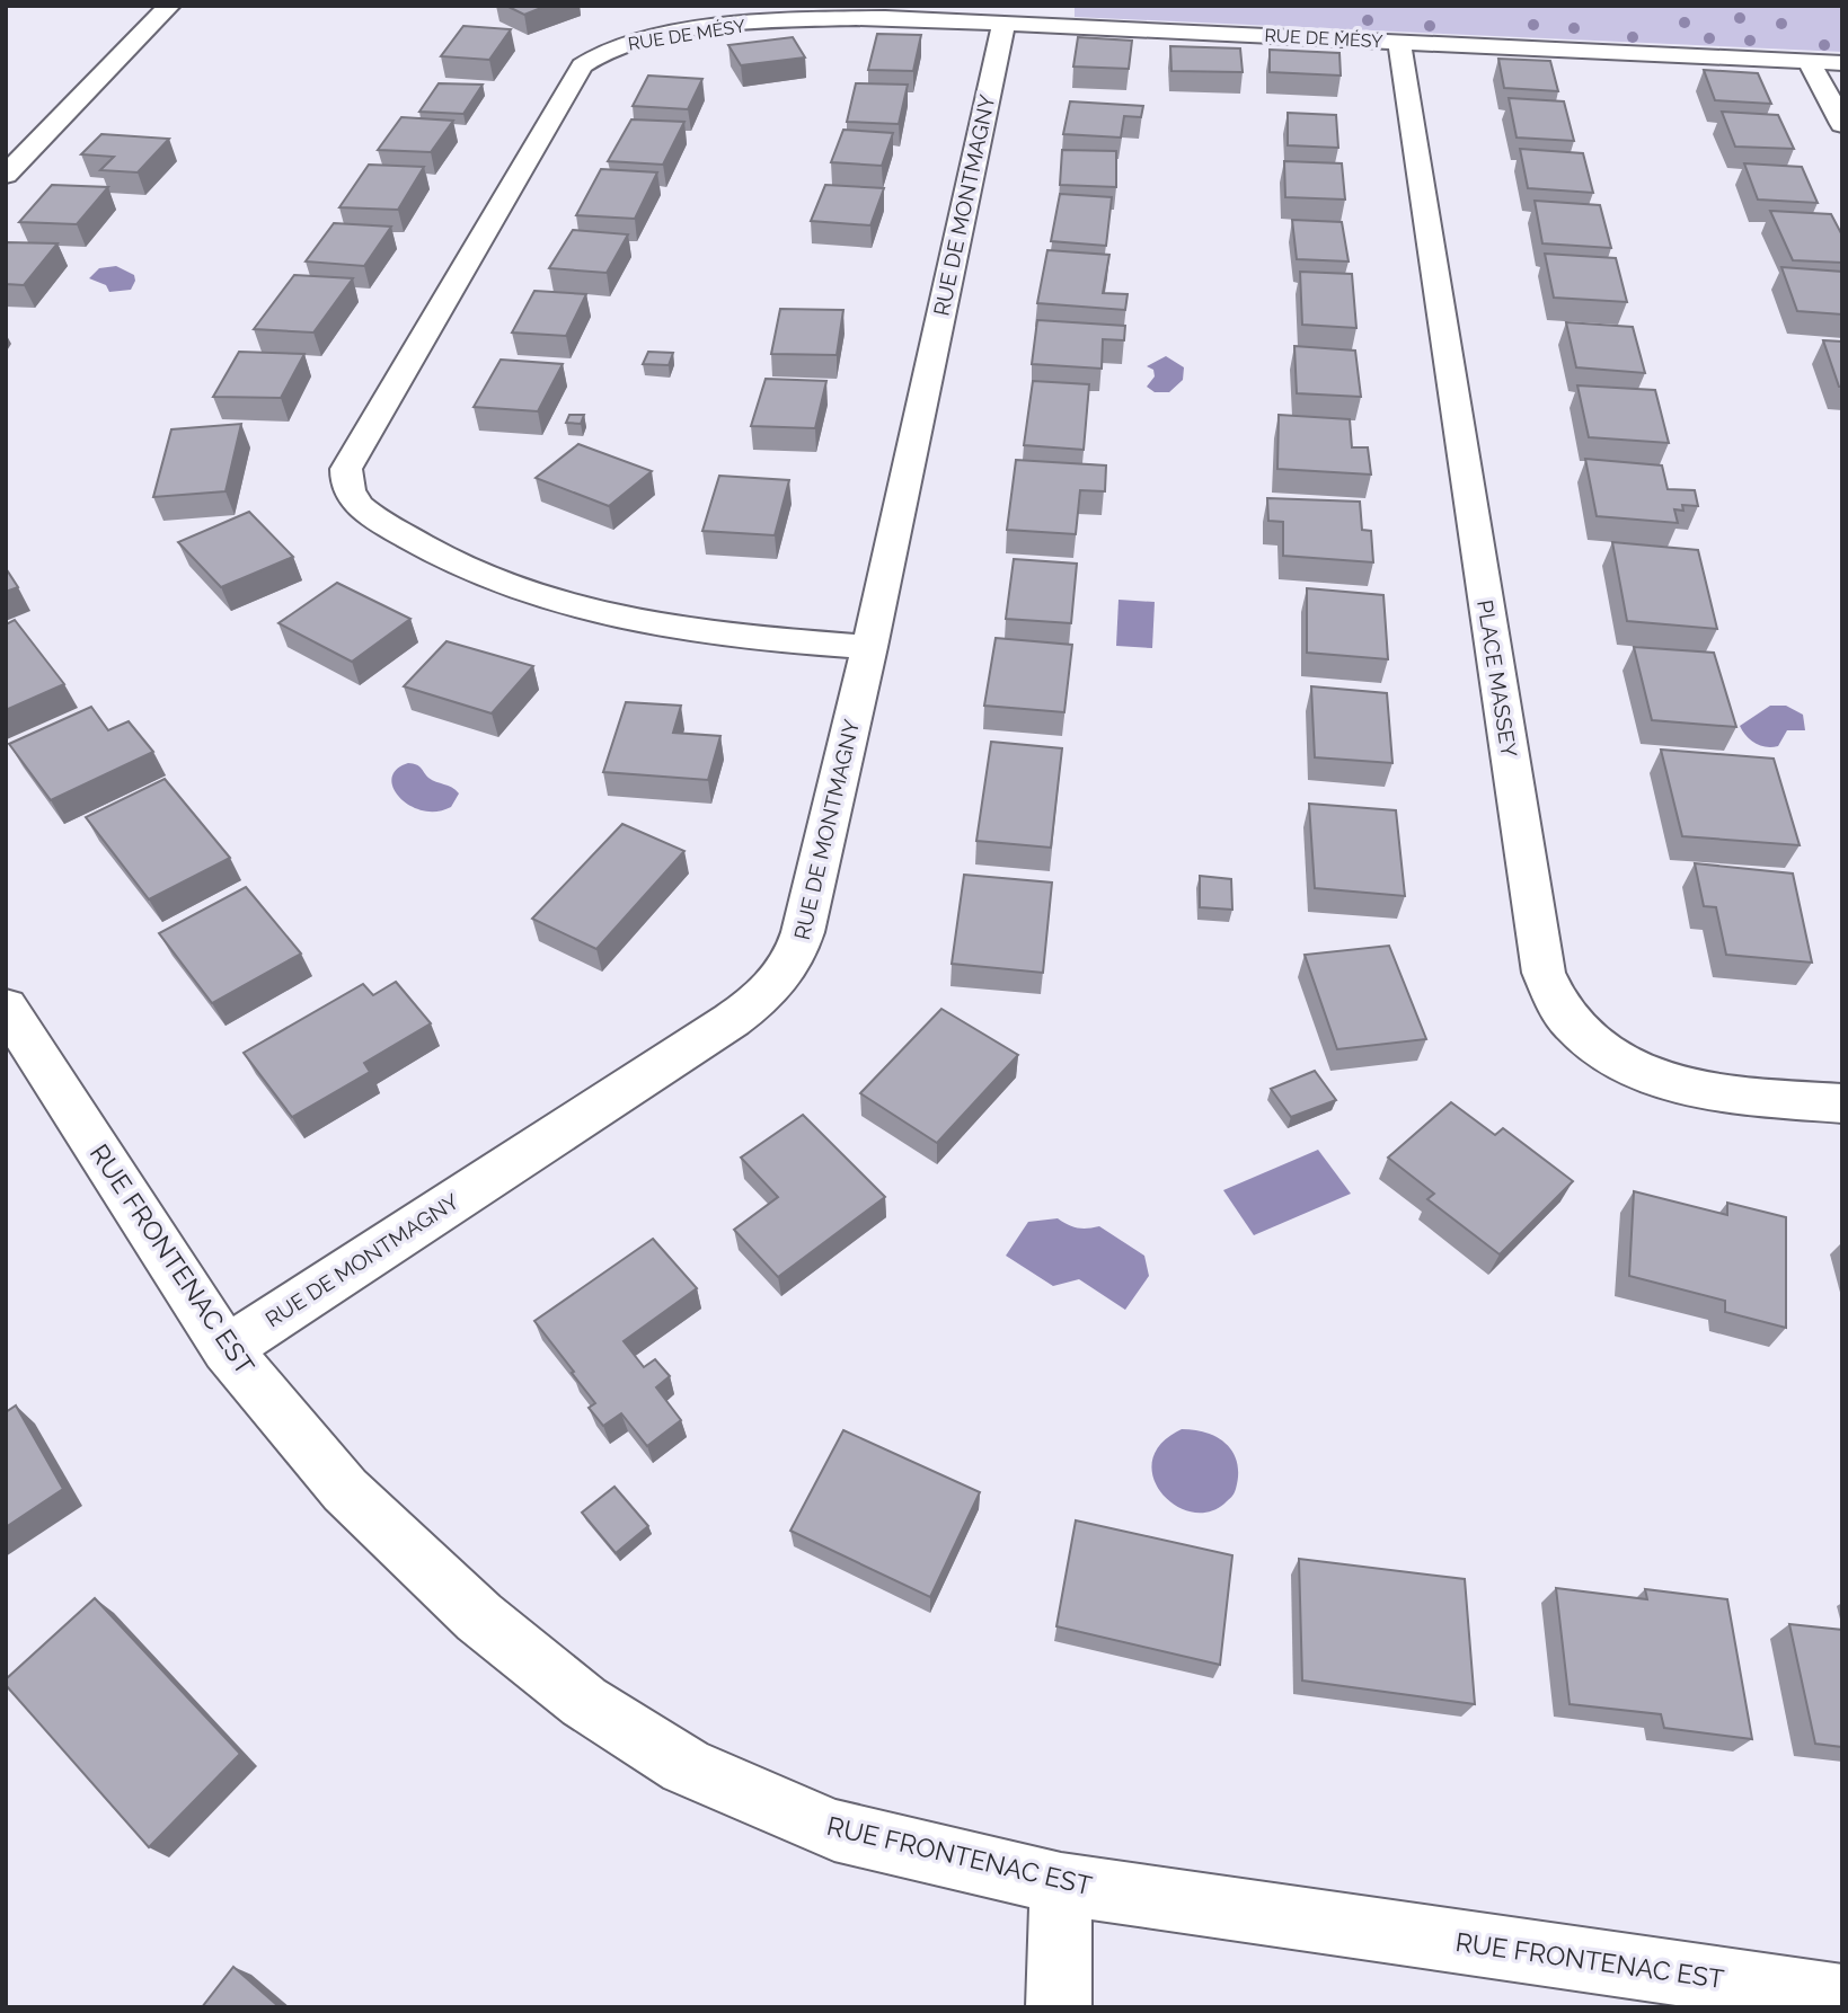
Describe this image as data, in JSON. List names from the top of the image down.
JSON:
{
  "streets": {
    "street": [
      "RUE DE MÉSY",
      "RUE DE MONTMAGNY",
      "PLACE MASSEY",
      "RUE FRONTENAC EST"
    ]
  },
  "crossings": [
    ["RUE DE MÉSY", "RUE DE MONTMAGNY"],
    ["RUE DE MÉSY", "PLACE MASSEY"],
    ["RUE DE MONTMAGNY", "RUE FRONTENAC EST"]
  ]
}
